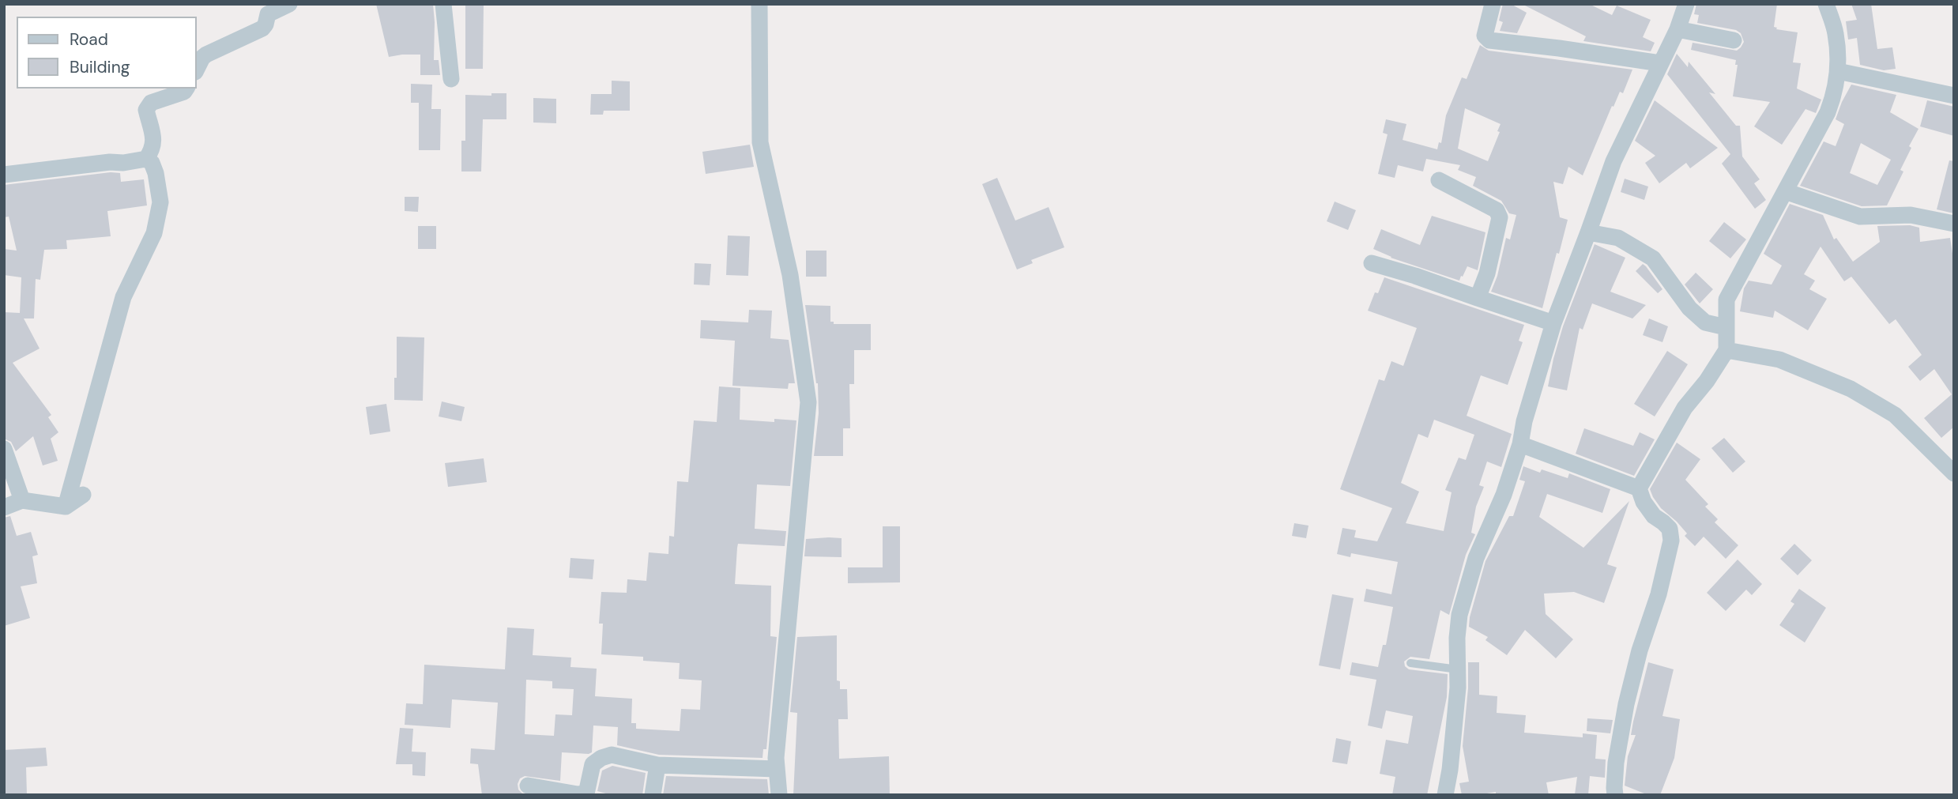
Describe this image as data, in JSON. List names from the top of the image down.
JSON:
{
  "legend": ["Road", "Building"]
}
